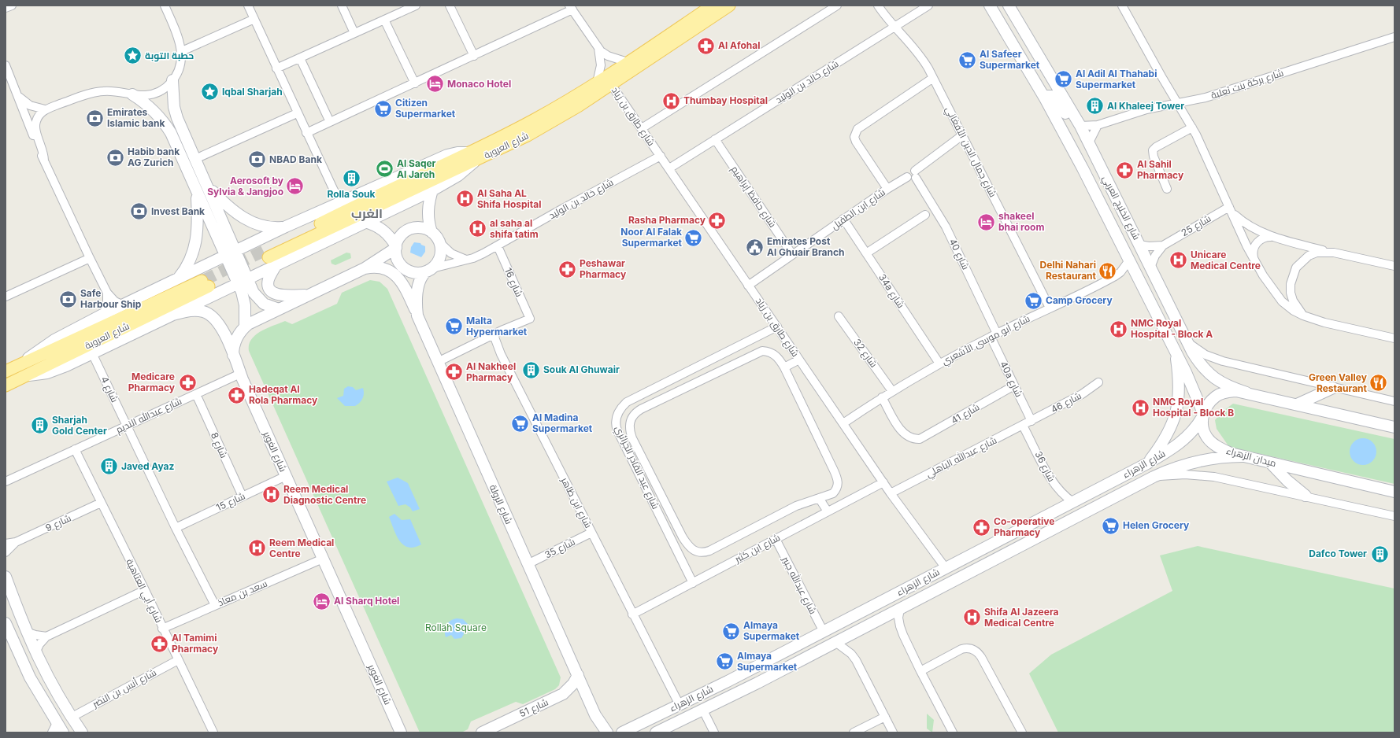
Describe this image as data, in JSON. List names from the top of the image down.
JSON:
{
  "streets": {
    "main road": ["شارع العروبة"],
    "street": [
      "شارع خالد بن الوليد",
      "شارع بركة بنت ثعلبة",
      "شارع طارق بن زياد",
      "شارع جمال الدين الأفغاني",
      "شارع حافظ إبراهيم",
      "شارع الخليج العربي",
      "شارع ابن الطفيل",
      "شارع 25",
      "شارع 40",
      "شارع 16",
      "34a شارع",
      "شارع أبو موسى الأشعري",
      "شارع 32",
      "40a شارع",
      "شارع 4",
      "شارع 46",
      "شارع 41",
      "شارع عبدالله النديم",
      "شارع 8",
      "شارع الغوير",
      "شارع عبدالله الباهلي",
      "ميدان الزهراء",
      "شارع الزهراء",
      "شارع 36",
      "شارع عبد القادر الجزائري",
      "شارع 15",
      "شارع ابن ظاهر",
      "شارع الرولة",
      "شارع 9",
      "شارع 35",
      "شارع ابن كثير",
      "شارع عبدالله جبير",
      "شارع أبي العتاهية",
      "سعد بن معاذ",
      "شارع أنس بن النضر",
      "شارع 51"
    ]
  },
  "crossings": [
    ["شارع خالد بن الوليد", "شارع طارق بن زياد"],
    ["شارع خالد بن الوليد", "شارع جمال الدين الأفغاني"],
    ["شارع خالد بن الوليد", "شارع حافظ إبراهيم"],
    ["شارع خالد بن الوليد", "شارع 16"],
    ["شارع خالد بن الوليد", "شارع الرولة"],
    ["شارع بركة بنت ثعلبة", "شارع الخليج العربي"],
    ["شارع طارق بن زياد", "شارع العروبة"],
    ["شارع طارق بن زياد", "شارع ابن الطفيل"],
    ["شارع طارق بن زياد", "شارع أبو موسى الأشعري"],
    ["شارع طارق بن زياد", "شارع عبدالله الباهلي"],
    ["شارع طارق بن زياد", "شارع الزهراء"],
    ["شارع طارق بن زياد", "شارع عبد القادر الجزائري"],
    ["شارع طارق بن زياد", "شارع ابن كثير"],
    ["شارع جمال الدين الأفغاني", "شارع أبو موسى الأشعري"],
    ["شارع حافظ إبراهيم", "شارع ابن الطفيل"],
    ["شارع الخليج العربي", "شارع 25"],
    ["شارع الخليج العربي", "شارع أبو موسى الأشعري"],
    ["شارع الخليج العربي", "ميدان الزهراء"],
    ["شارع الخليج العربي", "شارع الزهراء"],
    ["شارع ابن الطفيل", "شارع 40"],
    ["شارع ابن الطفيل", "34a شارع"],
    ["شارع 40", "شارع أبو موسى الأشعري"],
    ["شارع 40", "40a شارع"],
    ["شارع 16", "شارع ابن ظاهر"],
    ["34a شارع", "شارع أبو موسى الأشعري"],
    ["شارع أبو موسى الأشعري", "شارع 32"],
    ["شارع أبو موسى الأشعري", "40a شارع"],
    ["شارع أبو موسى الأشعري", "شارع 41"],
    ["40a شارع", "شارع 46"],
    ["40a شارع", "شارع 41"],
    ["40a شارع", "شارع عبدالله الباهلي"],
    ["شارع 4", "شارع عبدالله النديم"],
    ["شارع 4", "شارع 15"],
    ["شارع 4", "سعد بن معاذ"],
    ["شارع 46", "شارع عبدالله الباهلي"],
    ["شارع عبدالله النديم", "شارع 8"],
    ["شارع عبدالله النديم", "شارع الغوير"],
    ["شارع عبدالله النديم", "شارع أبي العتاهية"],
    ["شارع 8", "شارع 15"],
    ["شارع الغوير", "شارع 15"],
    ["شارع الغوير", "سعد بن معاذ"],
    ["شارع عبدالله الباهلي", "شارع 36"],
    ["ميدان الزهراء", "شارع الزهراء"],
    ["شارع الزهراء", "شارع 36"],
    ["شارع الزهراء", "شارع ابن ظاهر"],
    ["شارع الزهراء", "شارع عبدالله جبير"],
    ["شارع عبد القادر الجزائري", "شارع ابن كثير"],
    ["شارع ابن ظاهر", "شارع 35"],
    ["شارع ابن ظاهر", "شارع ابن كثير"],
    ["شارع الرولة", "شارع 35"],
    ["شارع الرولة", "شارع 51"],
    ["شارع 9", "شارع أبي العتاهية"],
    ["شارع ابن كثير", "شارع عبدالله جبير"],
    ["شارع أبي العتاهية", "سعد بن معاذ"],
    ["شارع أبي العتاهية", "شارع أنس بن النضر"]
  ],
  "districts": ["الغرب"],
  "parks": ["Rollah Square"],
  "places": {
    "pharmacy": [
      "Al Afohal",
      "Al Sahil Pharmacy",
      "Rasha Pharmacy",
      "Peshawar Pharmacy",
      "Al Nakheel Pharmacy",
      "Medicare Pharmacy",
      "Hadeqat Al Rola Pharmacy",
      "Co-operative Pharmacy",
      "Al Tamimi Pharmacy"
    ],
    "place": ["حطبة التوبة", "Iqbal Sharjah"],
    "supermarket": [
      "Al Safeer Supermarket",
      "Al Adil Al Thahabi Supermarket",
      "Citizen Supermarket",
      "Noor Al Falak Supermarket",
      "Camp Grocery",
      "Malta Hypermarket",
      "Al Madina Supermarket",
      "Helen Grocery",
      "Almaya Supermaket",
      "Almaya Supermarket"
    ],
    "hotel": [
      "Monaco Hotel",
      "Aerosoft by Sylvia & Jangjoo",
      "shakeel bhai room",
      "Al Sharq Hotel"
    ],
    "hospital": [
      "Thumbay Hospital",
      "Al Saha AL Shifa Hospital",
      "al saha al shifa tatim",
      "Unicare Medical Centre",
      "NMC Royal Hospital - Block A",
      "NMC Royal Hospital - Block B",
      "Reem Medical Diagnostic Centre",
      "Reem Medical Centre",
      "Shifa Al Jazeera Medical Centre"
    ],
    "building": [
      "Al Khaleej Tower",
      "Rolla Souk",
      "Souk Al Ghuwair",
      "Sharjah Gold Center",
      "Javed Ayaz",
      "Dafco Tower"
    ],
    "bank": [
      "Emirates Islamic bank",
      "Habib bank AG Zurich",
      "NBAD Bank",
      "Invest Bank",
      "Safe Harbour Ship"
    ],
    "sports": ["Al Saqer Al Jareh"],
    "public building": ["Emirates Post Al Ghuair Branch"],
    "restaurant": ["Delhi Nahari Restaurant", "Green Valley Restaurant"]
  }
}
